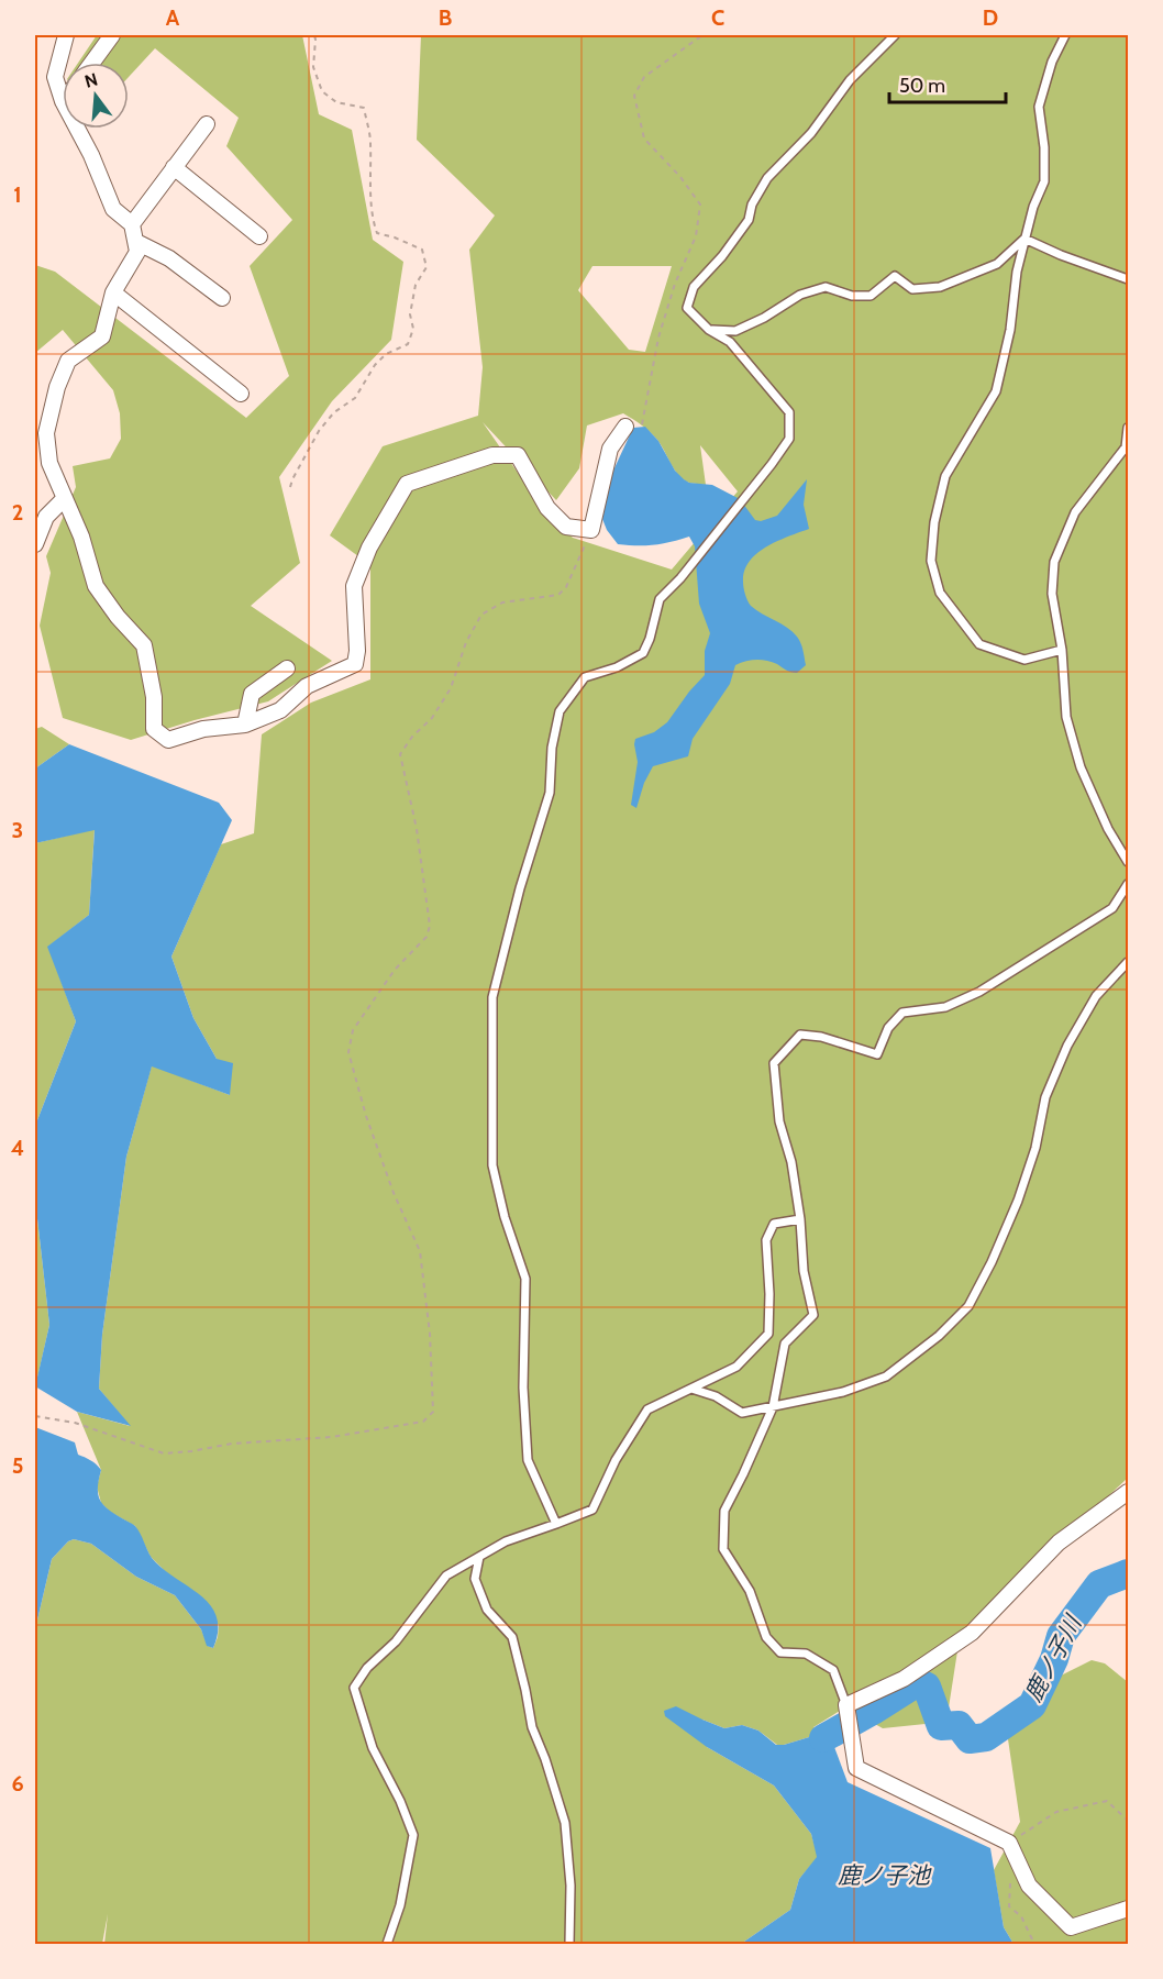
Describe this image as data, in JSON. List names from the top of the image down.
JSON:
{
  "water": ["鹿ノ子川", "鹿ノ子池"],
  "scale_bar": "50 m",
  "north": "top",
  "grid": {
    "columns": [
      "A",
      "B",
      "C",
      "D"
    ],
    "rows": [
      "1",
      "2",
      "3",
      "4",
      "5",
      "6"
    ]
  }
}
